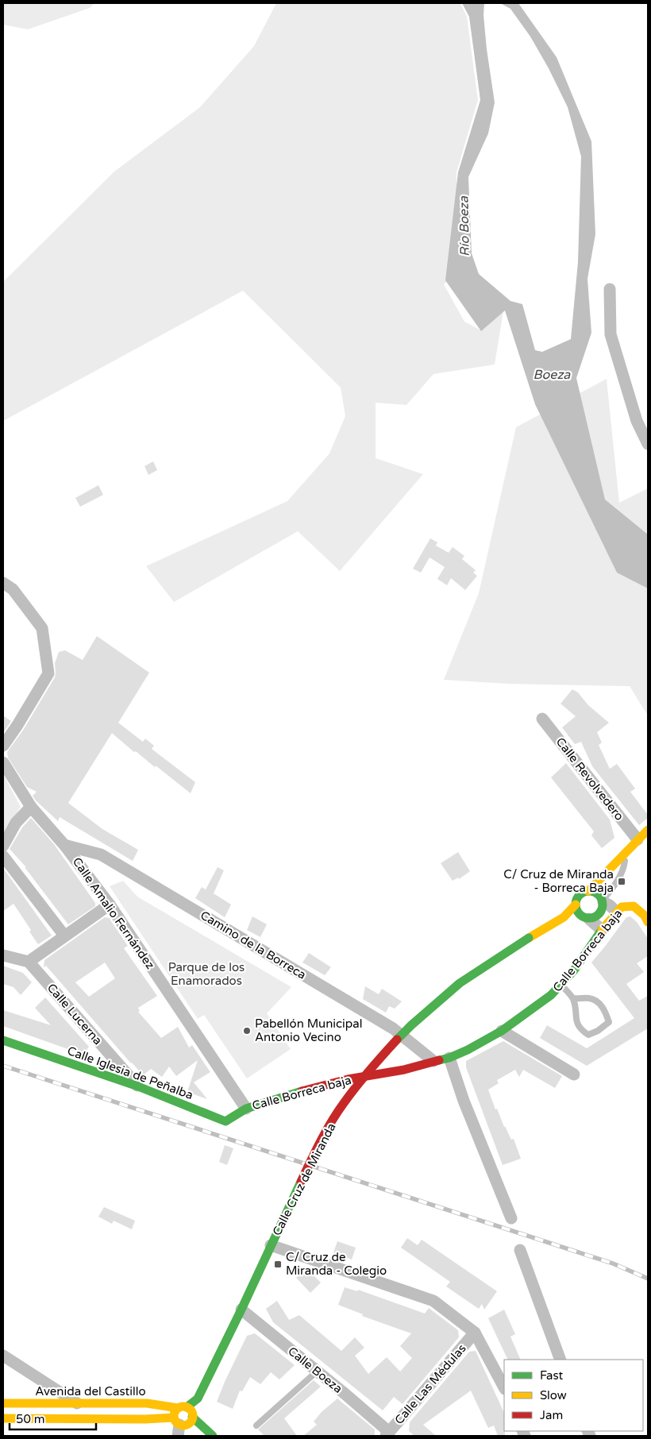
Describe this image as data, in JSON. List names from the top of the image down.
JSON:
{
  "streets": {
    "street": [
      "Calle Revolvedero",
      "Calle Amalio Fernández",
      "Camino de la Borreca",
      "Calle Borreca baja",
      "Calle Lucerna",
      "Calle Iglesia de Peñalba",
      "Calle Cruz de Miranda",
      "Calle Boeza",
      "Calle Las Médulas",
      "Avenida del Castillo"
    ]
  },
  "crossings": [
    ["Calle Amalio Fernández", "Camino de la Borreca"],
    ["Calle Amalio Fernández", "Calle Borreca baja"],
    ["Calle Amalio Fernández", "Calle Iglesia de Peñalba"],
    ["Camino de la Borreca", "Calle Borreca baja"],
    ["Calle Borreca baja", "Calle Iglesia de Peñalba"],
    ["Calle Lucerna", "Calle Iglesia de Peñalba"],
    ["Calle Cruz de Miranda", "Calle Boeza"],
    ["Calle Cruz de Miranda", "Avenida del Castillo"],
    ["Calle Boeza", "Calle Las Médulas"]
  ],
  "water": ["Río Boeza", "Boeza"],
  "parks": ["Parque de los Enamorados"],
  "places": {
    "transit": ["C/ Cruz de Miranda - Borreca Baja", "C/ Cruz de Miranda - Colegio"],
    "other": ["Pabellón Municipal Antonio Vecino"]
  },
  "legend": ["Fast", "Slow", "Jam"],
  "scale_bar": "50 m"
}
